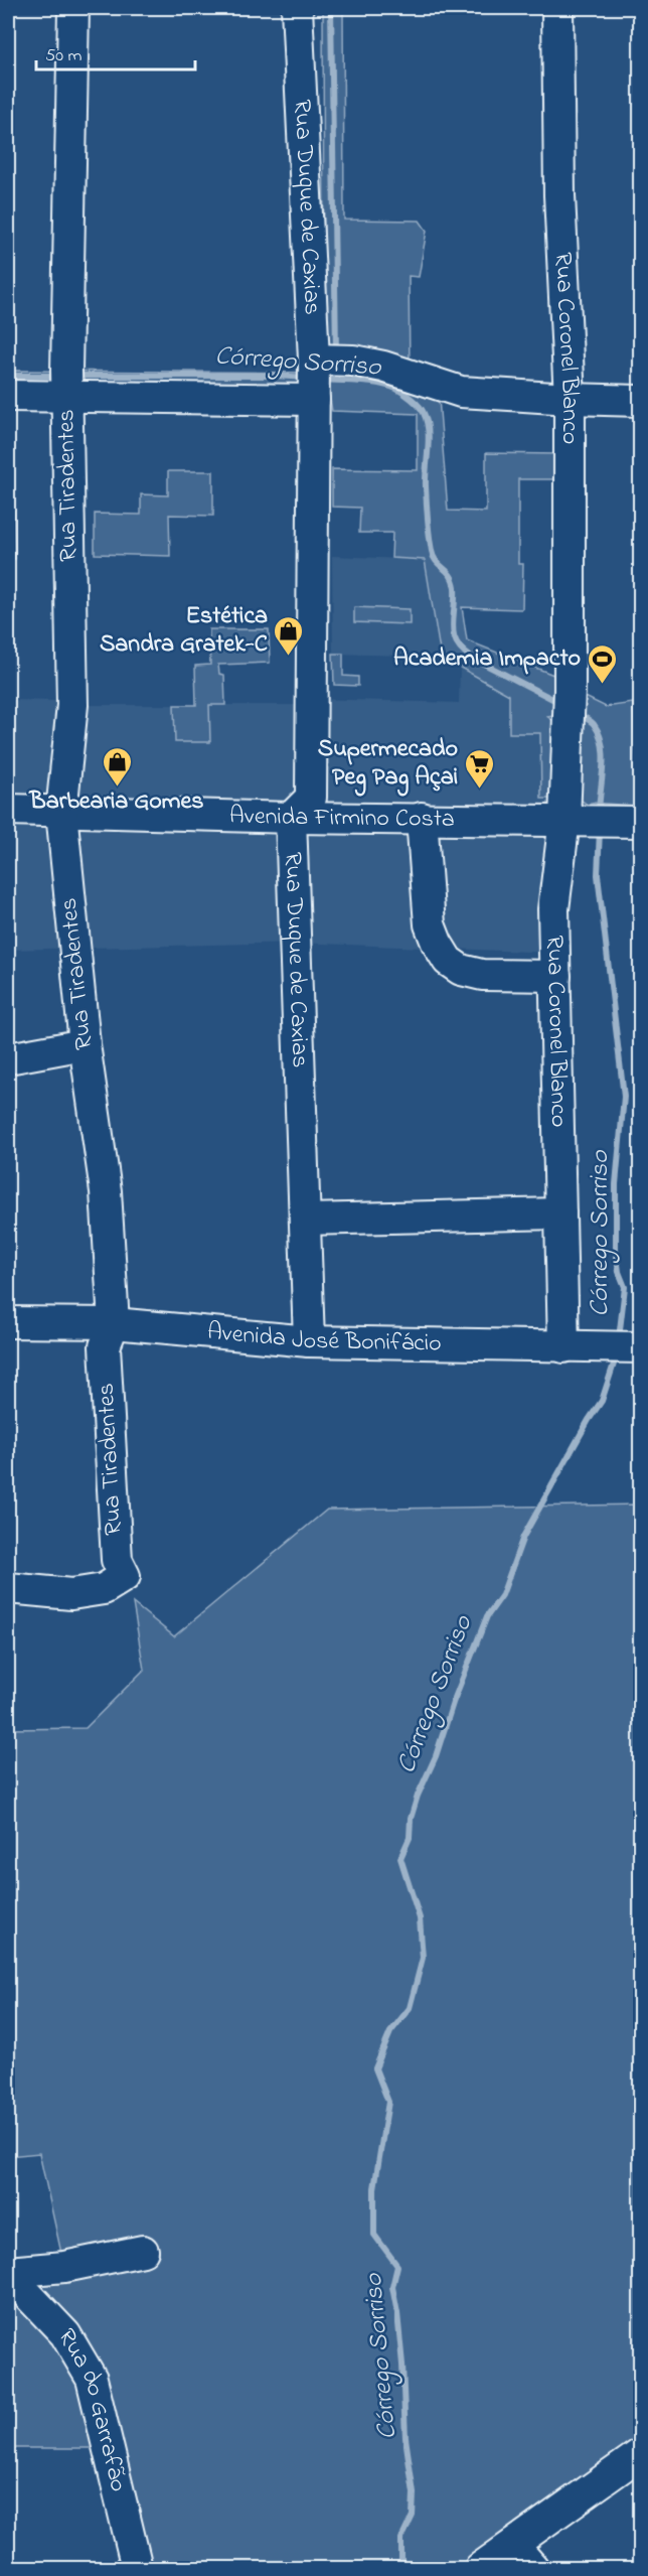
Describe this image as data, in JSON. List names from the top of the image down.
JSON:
{
  "streets": {
    "street": [
      "Rua Duque de Caxias",
      "Rua Coronel Blanco",
      "Rua Tiradentes",
      "Avenida Firmino Costa",
      "Avenida José Bonifácio",
      "Rua do Garrafão"
    ]
  },
  "crossings": [
    ["Rua Duque de Caxias", "Avenida Firmino Costa"],
    ["Rua Duque de Caxias", "Avenida José Bonifácio"],
    ["Rua Coronel Blanco", "Avenida Firmino Costa"],
    ["Rua Coronel Blanco", "Avenida José Bonifácio"],
    ["Rua Tiradentes", "Avenida Firmino Costa"],
    ["Rua Tiradentes", "Avenida José Bonifácio"]
  ],
  "water": ["Córrego Sorriso"],
  "places": {
    "shop": ["Estética Sandra Gratek-C", "Barbearia Gomes"],
    "sports": ["Academia Impacto"],
    "supermarket": ["Supermecado Peg Pag Açai"]
  },
  "scale_bar": "50 m"
}
